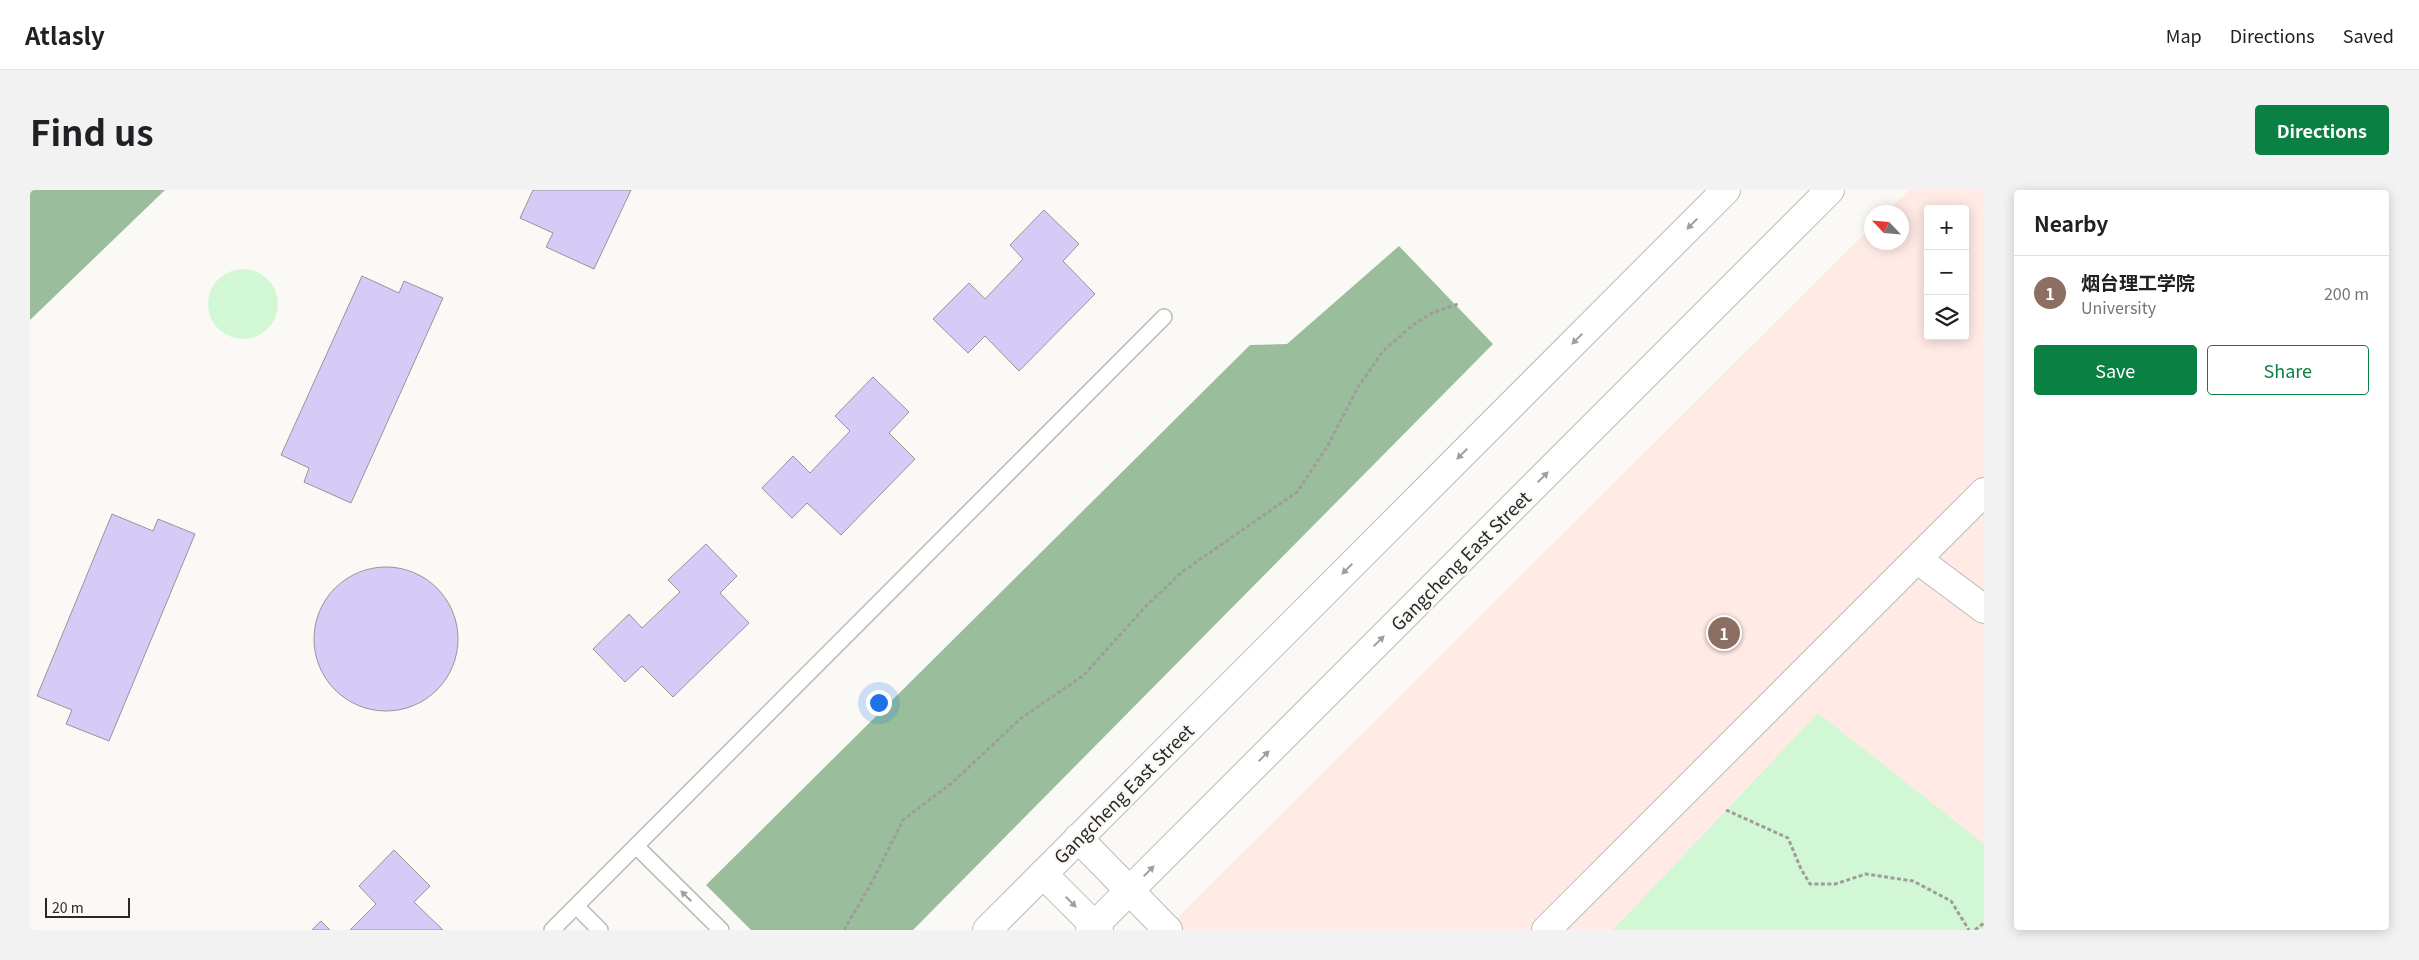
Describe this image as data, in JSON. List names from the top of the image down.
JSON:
{
  "streets": {
    "main road": ["Gangcheng East Street"]
  },
  "scale_bar": "20 m",
  "north": "top left",
  "page": {
    "header": "Atlasly",
    "nav": ["Map", "Directions", "Saved"],
    "title": "Find us",
    "buttons": [
      "Directions",
      ["Save", "Share"]
    ],
    "heading": "Nearby",
    "map_buttons": ["+", "−"],
    "list": [
      {
        "mark": "1",
        "name": "烟台理工学院",
        "note": "University",
        "value": "200 m"
      }
    ],
    "pins": "1",
    "scale": "20 m"
  }
}
